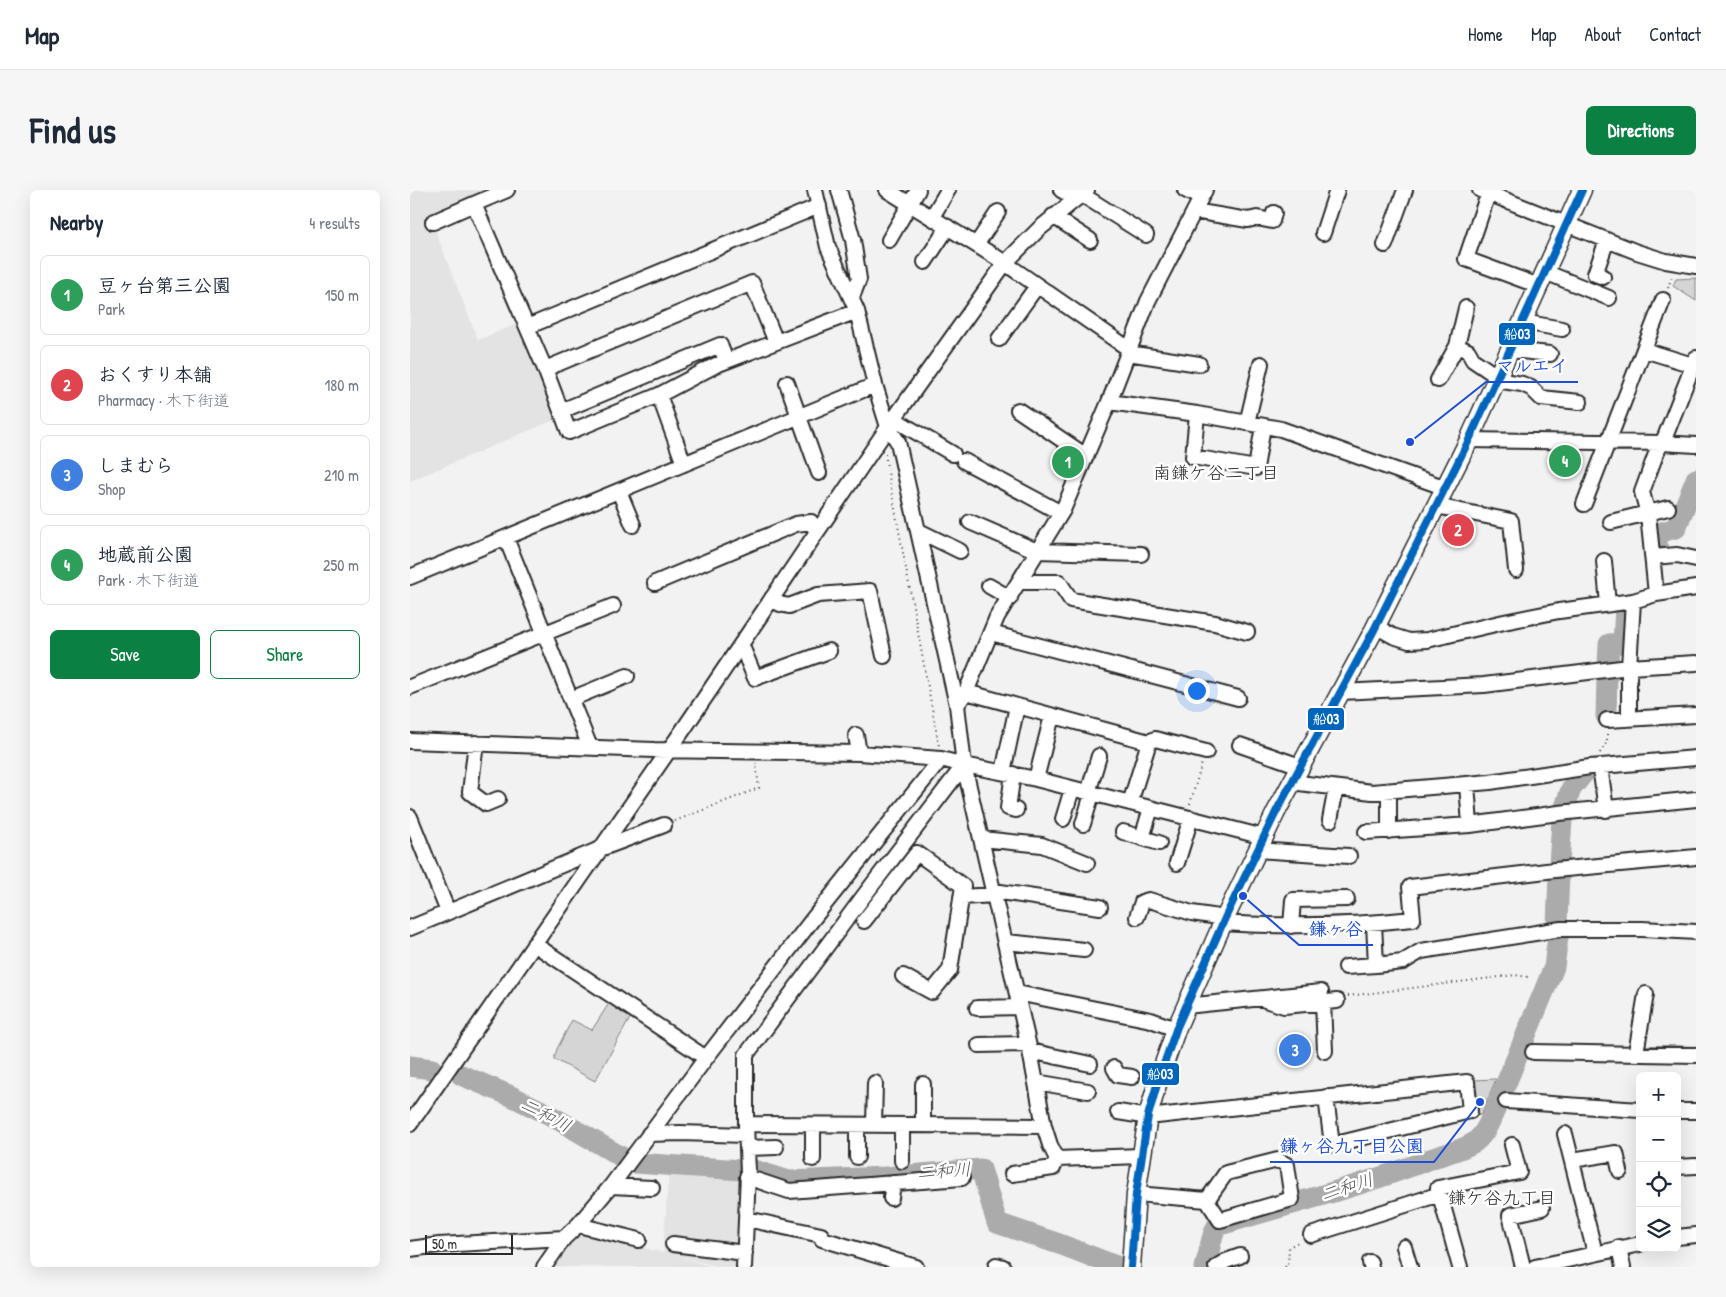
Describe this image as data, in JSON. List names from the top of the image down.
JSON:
{
  "districts": ["南鎌ケ谷二丁目", "鎌ケ谷九丁目"],
  "water": ["二和川"],
  "places": ["マルエイ", "鎌ヶ谷", "鎌ヶ谷九丁目公園"],
  "lines": ["transit line 船03"],
  "scale_bar": "50 m",
  "page": {
    "header": "Map",
    "nav": [
      "Home",
      "Map",
      "About",
      "Contact"
    ],
    "buttons": [
      "Directions",
      ["Save", "Share"]
    ],
    "title": "Find us",
    "heading": ["Nearby", "4 results"],
    "list": [
      {
        "mark": "1",
        "name": "豆ヶ台第三公園",
        "note": "Park",
        "value": "150 m"
      },
      {
        "mark": "2",
        "name": "おくすり本舗",
        "note": "Pharmacy · 木下街道",
        "value": "180 m"
      },
      {
        "mark": "3",
        "name": "しまむら",
        "note": "Shop",
        "value": "210 m"
      },
      {
        "mark": "4",
        "name": "地蔵前公園",
        "note": "Park · 木下街道",
        "value": "250 m"
      }
    ],
    "pins": [
      "4",
      "1",
      "2",
      "3"
    ],
    "map_buttons": ["+", "−"],
    "scale": "50 m"
  }
}
